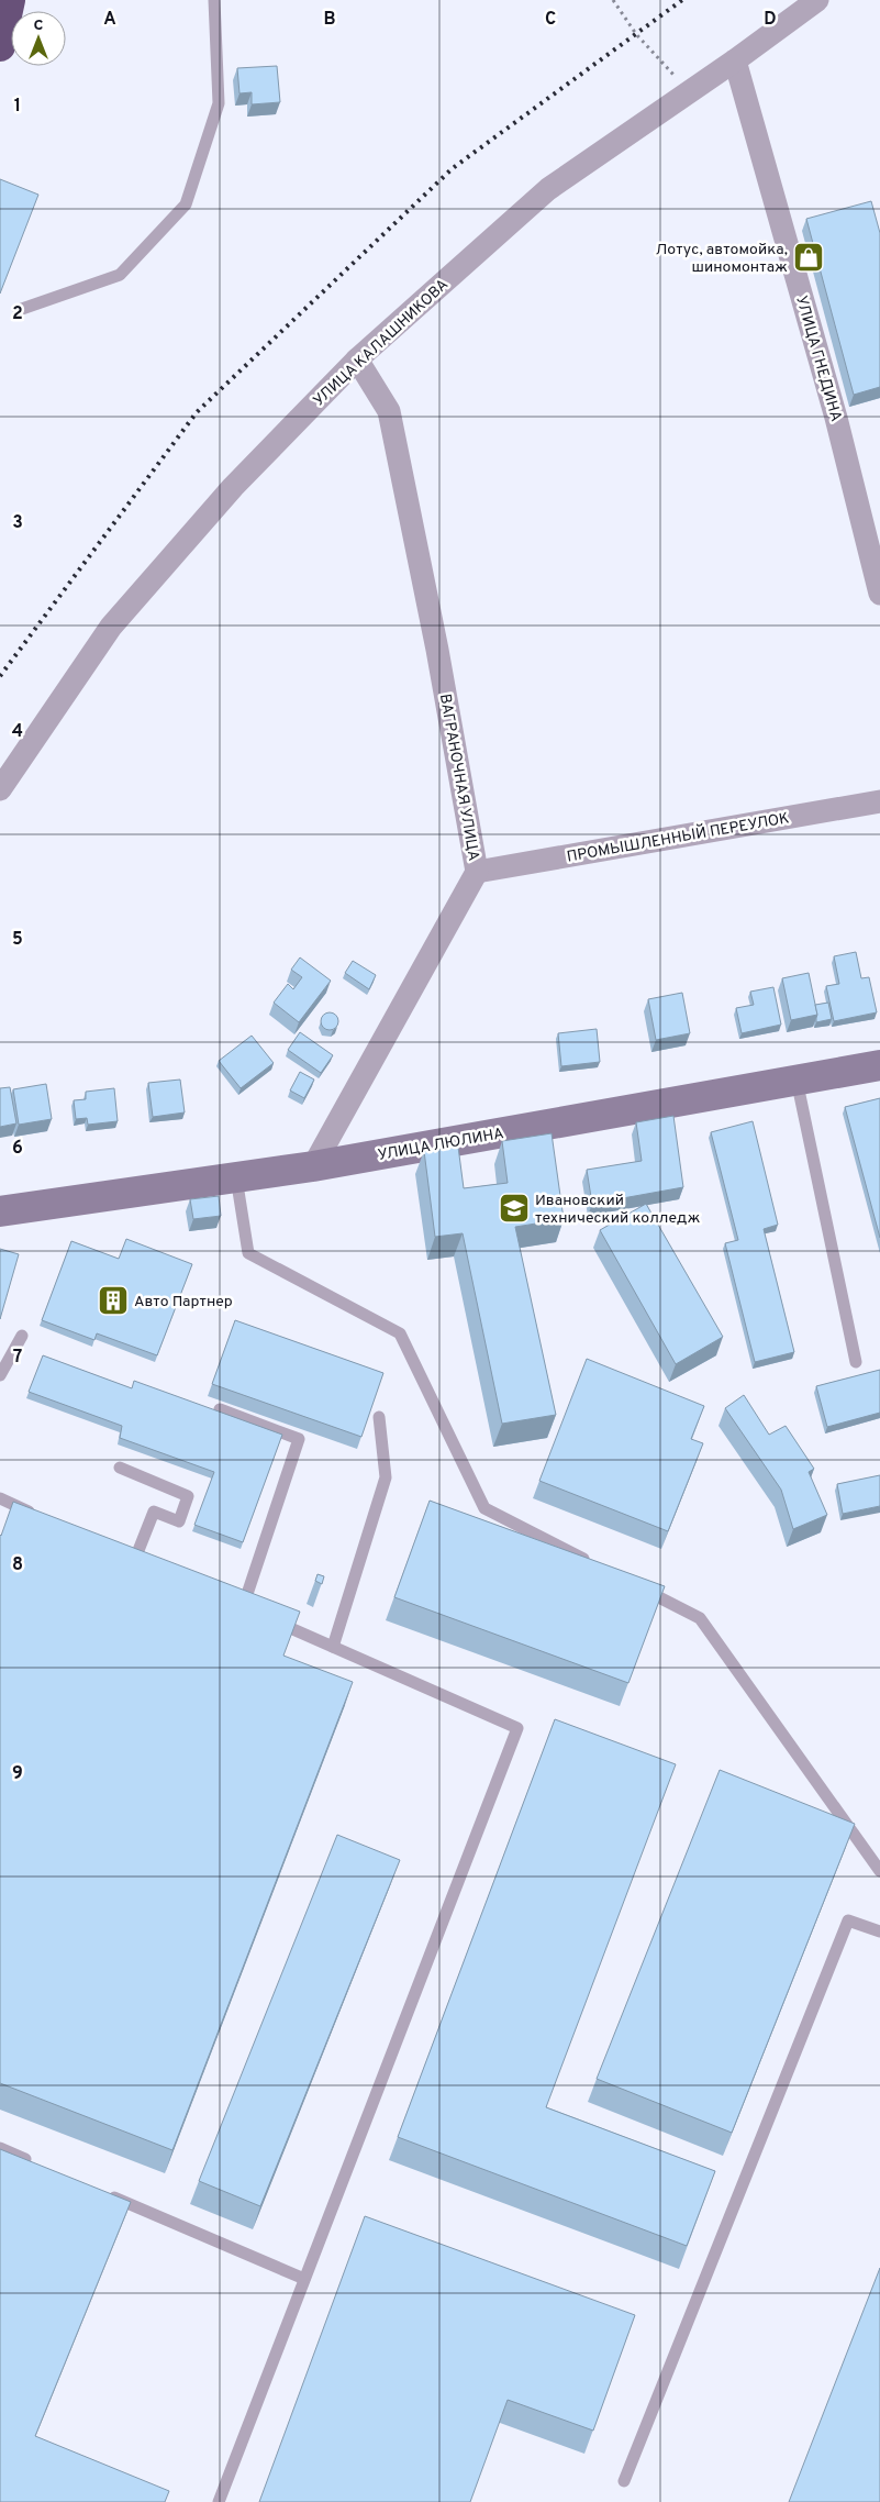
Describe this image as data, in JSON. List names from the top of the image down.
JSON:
{
  "streets": {
    "main road": ["УЛИЦА ЛЮЛИНА"],
    "street": [
      "УЛИЦА КАЛАШНИКОВА",
      "УЛИЦА ГНЕДИНА",
      "ВАГРАНОЧНАЯ УЛИЦА",
      "ПРОМЫШЛЕННЫЙ ПЕРЕУЛОК"
    ]
  },
  "crossings": [
    ["УЛИЦА КАЛАШНИКОВА", "УЛИЦА ГНЕДИНА"],
    ["УЛИЦА КАЛАШНИКОВА", "ВАГРАНОЧНАЯ УЛИЦА"],
    ["ВАГРАНОЧНАЯ УЛИЦА", "ПРОМЫШЛЕННЫЙ ПЕРЕУЛОК"],
    ["ВАГРАНОЧНАЯ УЛИЦА", "УЛИЦА ЛЮЛИНА"]
  ],
  "places": {
    "shop": ["Лотус, автомойка, шиномонтаж"],
    "school or university": ["Ивановский технический колледж"],
    "building": ["Авто Партнер"]
  },
  "north": "top",
  "grid": {
    "columns": [
      "A",
      "B",
      "C",
      "D"
    ],
    "rows": [
      "1",
      "2",
      "3",
      "4",
      "5",
      "6",
      "7",
      "8",
      "9"
    ]
  }
}
